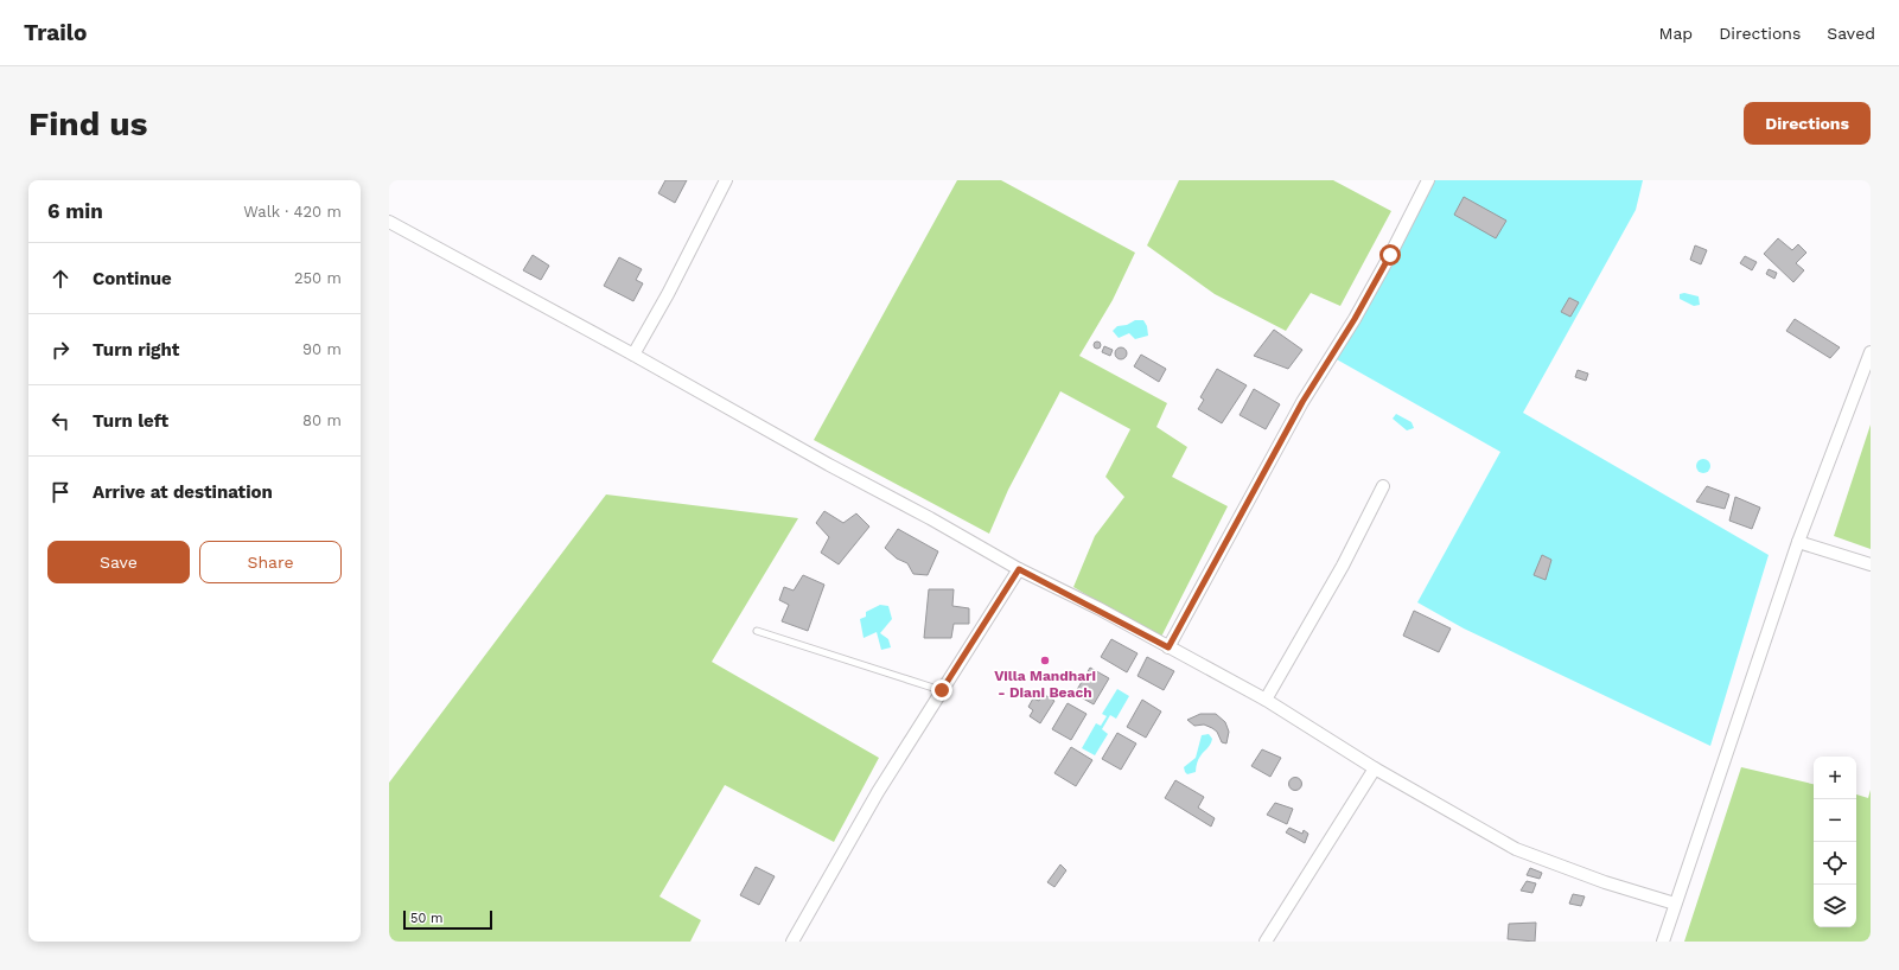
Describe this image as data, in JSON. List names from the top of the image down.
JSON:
{
  "places": ["Villa Mandhari - Diani Beach"],
  "scale_bar": "50 m",
  "page": {
    "header": "Trailo",
    "nav": ["Map", "Directions", "Saved"],
    "buttons": [
      "Directions",
      ["Save", "Share"]
    ],
    "title": "Find us",
    "heading": ["6 min", "Walk · 420 m"],
    "list": [
      ["Continue", "250 m"],
      ["Turn right", "90 m"],
      ["Turn left", "80 m"],
      "Arrive at destination"
    ],
    "map_buttons": ["+", "−"],
    "scale": "50 m"
  }
}
